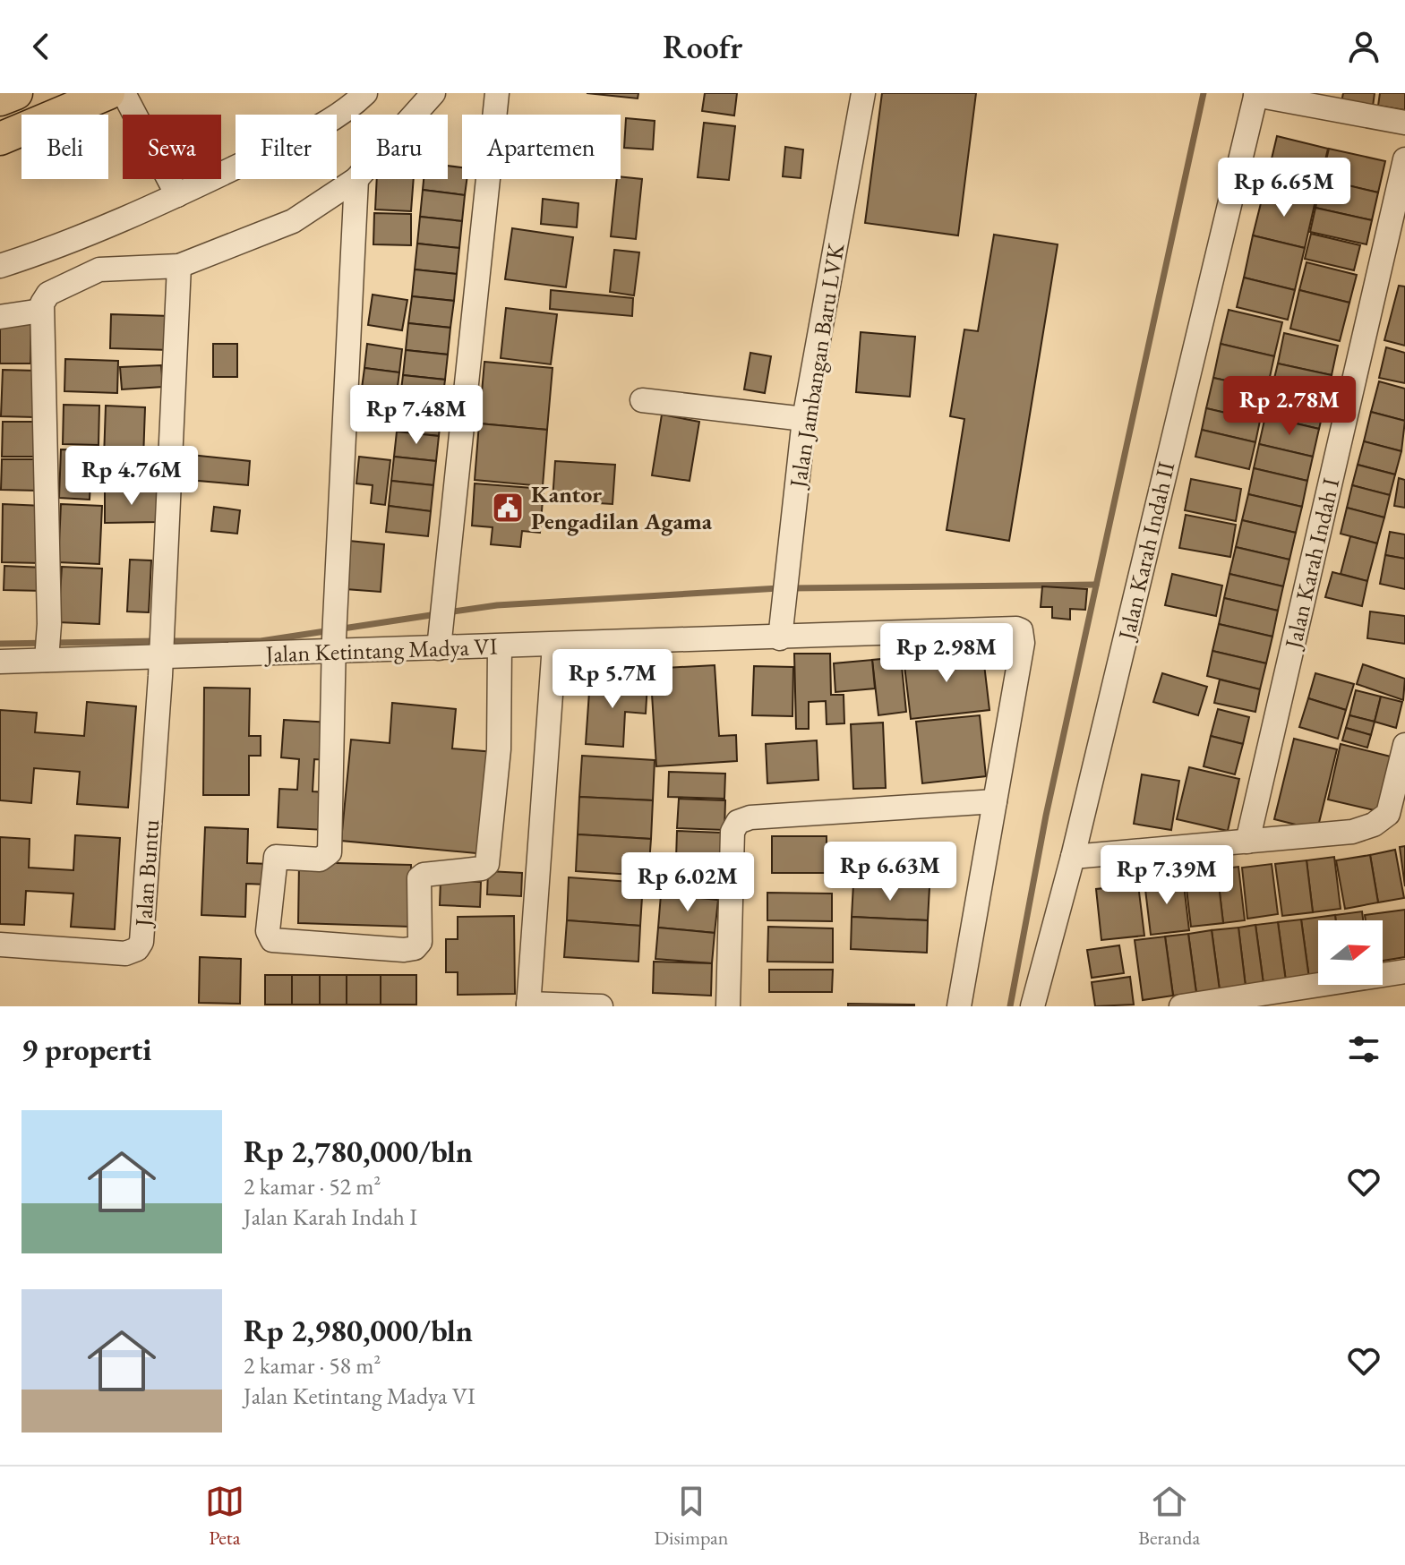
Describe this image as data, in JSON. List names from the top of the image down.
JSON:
{
  "streets": {
    "street": [
      "Jalan Jambangan Baru LVK",
      "Jalan Karah Indah II",
      "Jalan Karah Indah I",
      "Jalan Ketintang Madya VI",
      "Jalan Buntu"
    ]
  },
  "crossings": [
    ["Jalan Jambangan Baru LVK", "Jalan Ketintang Madya VI"],
    ["Jalan Ketintang Madya VI", "Jalan Buntu"]
  ],
  "places": {
    "public building": ["Kantor Pengadilan Agama"]
  },
  "north": "right",
  "page": {
    "header": "Roofr",
    "chip": [
      "Beli",
      "Sewa",
      "Filter",
      "Baru",
      "Apartemen"
    ],
    "price": [
      "Rp 6.65M",
      "Rp 2.78M",
      "Rp 7.48M",
      "Rp 4.76M",
      "Rp 2.98M",
      "Rp 5.7M",
      "Rp 6.63M",
      "Rp 7.39M",
      "Rp 6.02M"
    ],
    "heading": "9 properti",
    "list": [
      {
        "name": "Rp 2,780,000/bln",
        "note": "2 kamar · 52 m² · Jalan Karah Indah I"
      },
      {
        "name": "Rp 2,980,000/bln",
        "note": "2 kamar · 58 m² · Jalan Ketintang Madya VI"
      }
    ],
    "tabs": ["Peta", "Disimpan", "Beranda"]
  }
}
